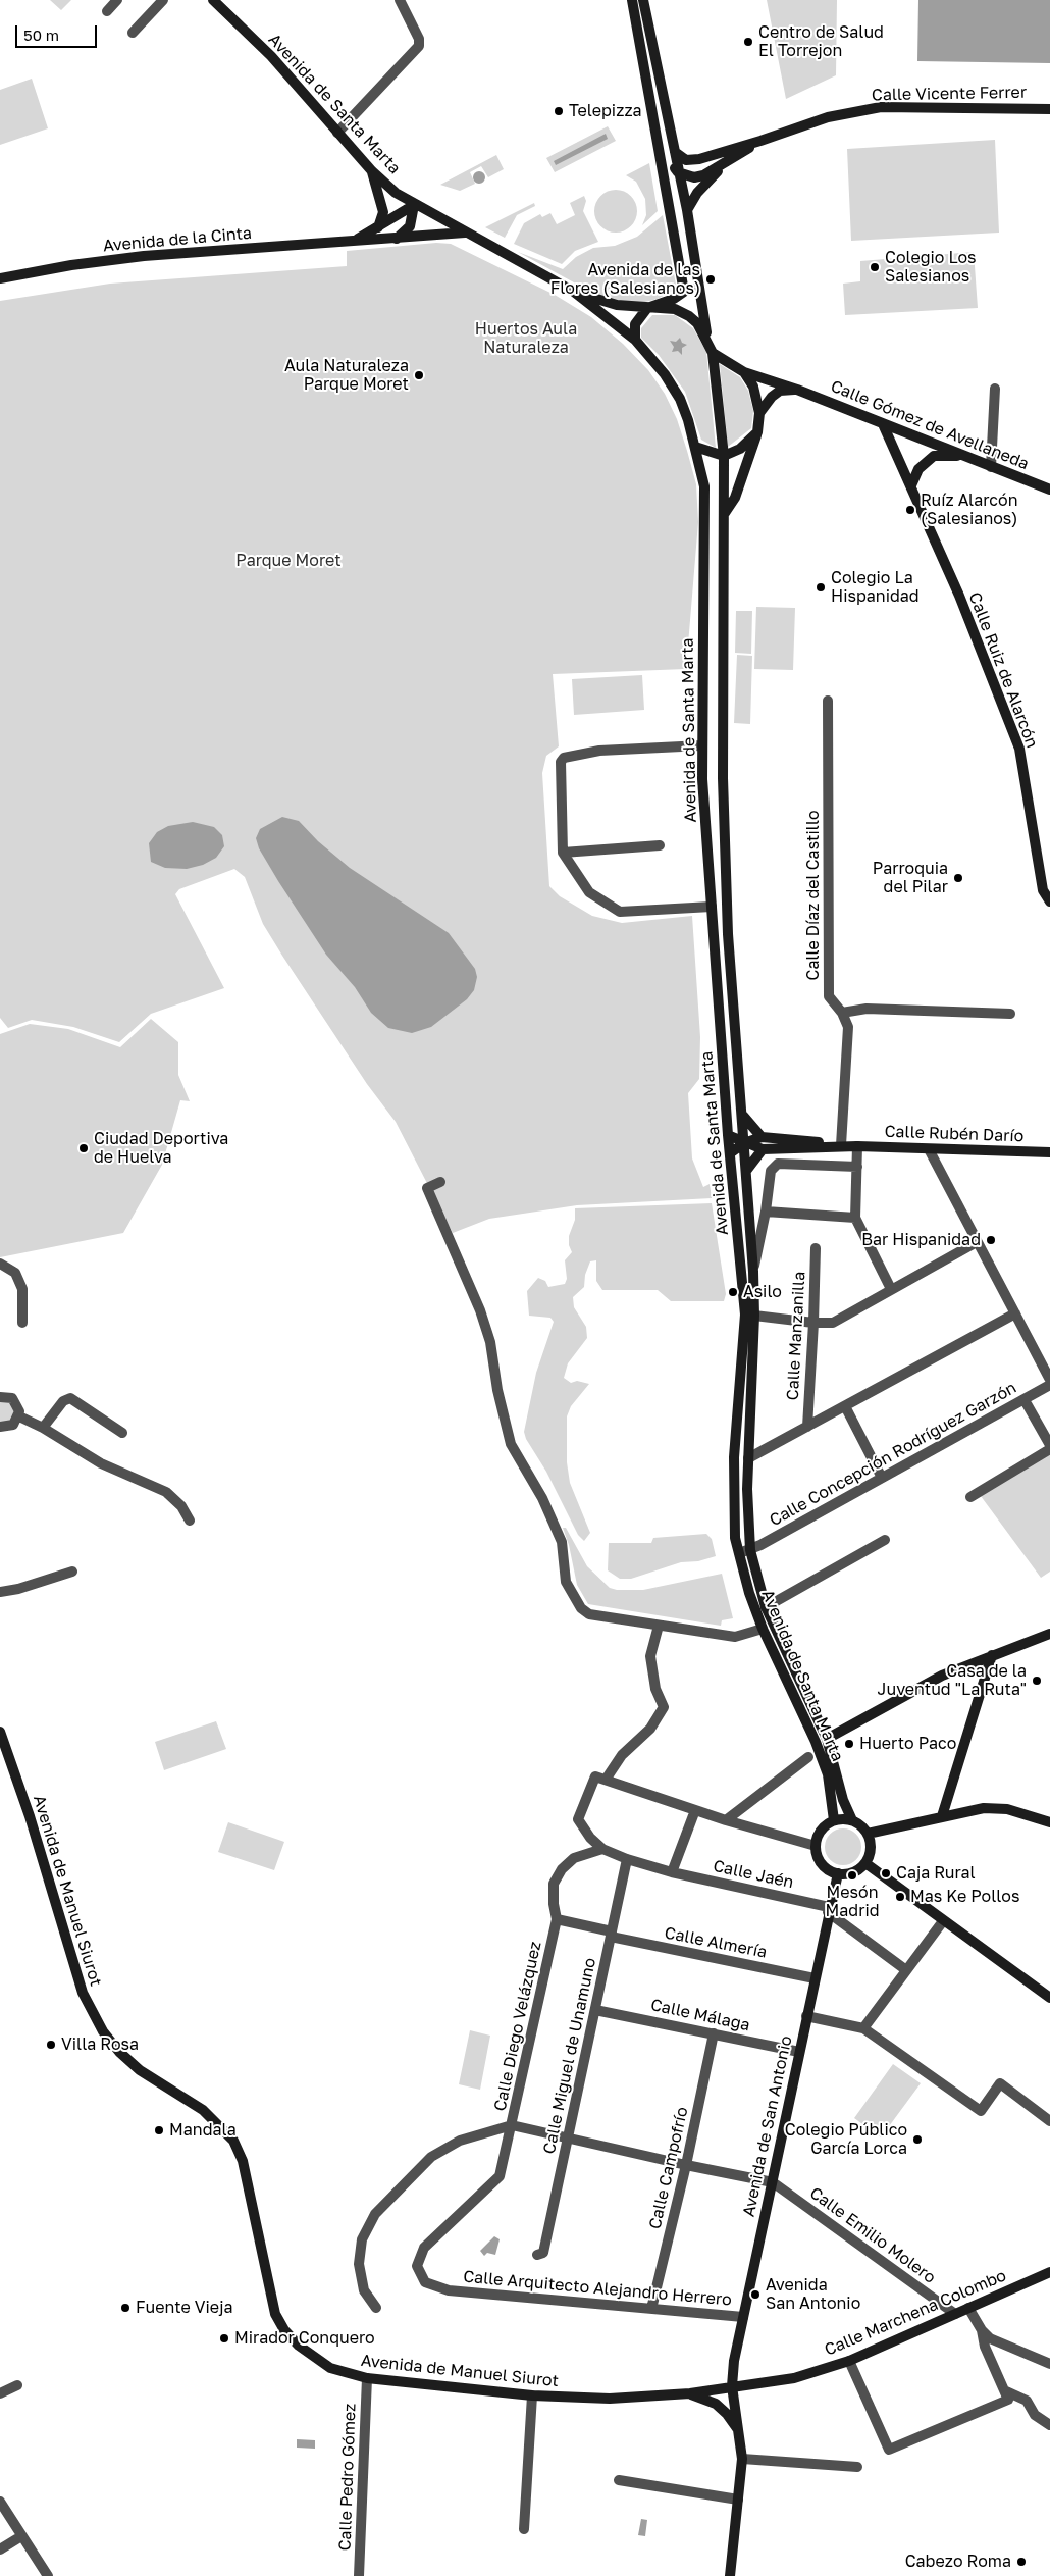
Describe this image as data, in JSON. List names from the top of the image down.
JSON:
{
  "streets": {
    "main road": [
      "Calle Vicente Ferrer",
      "Avenida de Santa Marta",
      "Avenida de la Cinta",
      "Calle Gómez de Avellaneda",
      "Calle Ruiz de Alarcón",
      "Calle Rubén Darío",
      "Avenida de Manuel Siurot",
      "Avenida de San Antonio",
      "Calle Marchena Colombo"
    ],
    "street": [
      "Calle Díaz del Castillo",
      "Calle Manzanilla",
      "Calle Concepción Rodríguez Garzón",
      "Calle Jaén",
      "Calle Almería",
      "Calle Málaga",
      "Calle Diego Velázquez",
      "Calle Miguel de Unamuno",
      "Calle Campofrío",
      "Calle Emilio Molero",
      "Calle Arquitecto Alejandro Herrero",
      "Calle Pedro Gómez"
    ]
  },
  "crossings": [
    ["Avenida de Santa Marta", "Avenida de la Cinta"],
    ["Avenida de Santa Marta", "Calle Rubén Darío"],
    ["Avenida de Santa Marta", "Calle Concepción Rodríguez Garzón"],
    ["Avenida de Santa Marta", "Avenida de San Antonio"],
    ["Calle Gómez de Avellaneda", "Calle Ruiz de Alarcón"],
    ["Calle Díaz del Castillo", "Calle Rubén Darío"],
    ["Calle Jaén", "Calle Diego Velázquez"],
    ["Calle Jaén", "Calle Miguel de Unamuno"],
    ["Calle Jaén", "Avenida de San Antonio"],
    ["Avenida de Manuel Siurot", "Avenida de San Antonio"],
    ["Avenida de Manuel Siurot", "Calle Marchena Colombo"],
    ["Avenida de Manuel Siurot", "Calle Pedro Gómez"],
    ["Calle Almería", "Calle Diego Velázquez"],
    ["Calle Almería", "Calle Miguel de Unamuno"],
    ["Calle Almería", "Avenida de San Antonio"],
    ["Calle Málaga", "Calle Miguel de Unamuno"],
    ["Calle Málaga", "Avenida de San Antonio"],
    ["Calle Málaga", "Calle Campofrío"],
    ["Calle Diego Velázquez", "Calle Arquitecto Alejandro Herrero"],
    ["Avenida de San Antonio", "Calle Emilio Molero"],
    ["Avenida de San Antonio", "Calle Arquitecto Alejandro Herrero"],
    ["Avenida de San Antonio", "Calle Marchena Colombo"],
    ["Calle Campofrío", "Calle Arquitecto Alejandro Herrero"],
    ["Calle Emilio Molero", "Calle Marchena Colombo"]
  ],
  "parks": ["Huertos Aula Naturaleza", "Parque Moret"],
  "places": [
    "Centro de Salud El Torrejon",
    "Telepizza",
    "Colegio Los Salesianos",
    "Avenida de las Flores (Salesianos)",
    "Aula Naturaleza Parque Moret",
    "Ruíz Alarcón (Salesianos)",
    "Colegio La Hispanidad",
    "Parroquia del Pilar",
    "Ciudad Deportiva de Huelva",
    "Bar Hispanidad",
    "Asilo",
    "Casa de la Juventud \"La Ruta\"",
    "Huerto Paco",
    "Caja Rural",
    "Mesón Madrid",
    "Mas Ke Pollos",
    "Villa Rosa",
    "Mandala",
    "Colegio Público García Lorca",
    "Avenida San Antonio",
    "Fuente Vieja",
    "Mirador Conquero",
    "Cabezo Roma"
  ],
  "scale_bar": "50 m"
}
